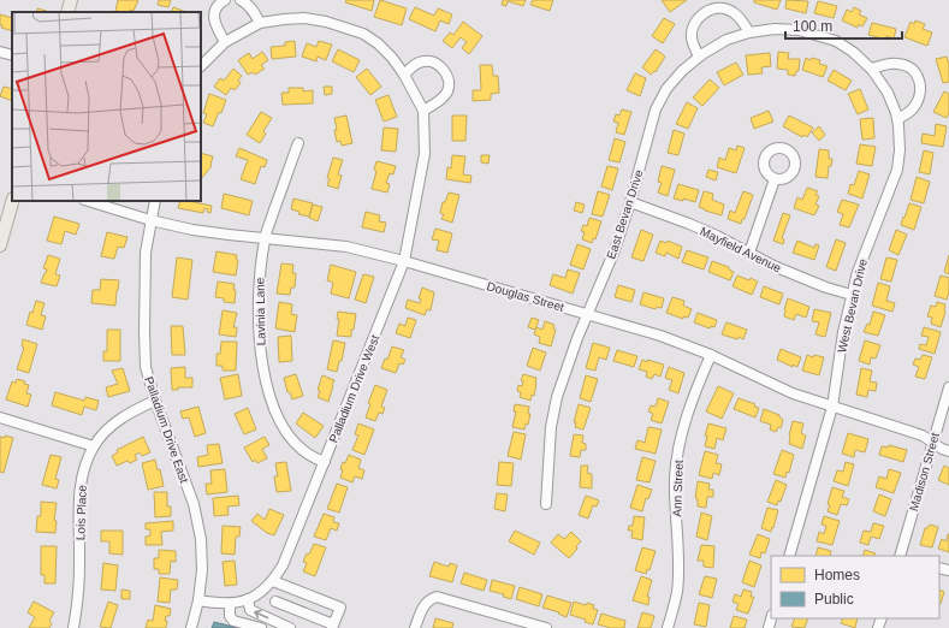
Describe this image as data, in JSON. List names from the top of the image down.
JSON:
{
  "streets": {
    "street": [
      "East Bevan Drive",
      "Mayfield Avenue",
      "Douglas Street",
      "West Bevan Drive",
      "Lavinia Lane",
      "Palladium Drive West",
      "Palladium Drive East",
      "Madison Street",
      "Ann Street",
      "Lois Place"
    ]
  },
  "crossings": [
    ["East Bevan Drive", "Mayfield Avenue"],
    ["East Bevan Drive", "Douglas Street"],
    ["East Bevan Drive", "West Bevan Drive"],
    ["Mayfield Avenue", "West Bevan Drive"],
    ["Douglas Street", "West Bevan Drive"],
    ["Douglas Street", "Lavinia Lane"],
    ["Douglas Street", "Palladium Drive West"],
    ["Douglas Street", "Palladium Drive East"],
    ["Douglas Street", "Madison Street"],
    ["Douglas Street", "Ann Street"],
    ["Lavinia Lane", "Palladium Drive West"],
    ["Palladium Drive West", "Palladium Drive East"],
    ["Palladium Drive East", "Lois Place"]
  ],
  "legend": ["Homes", "Public"],
  "scale_bar": "100 m"
}
